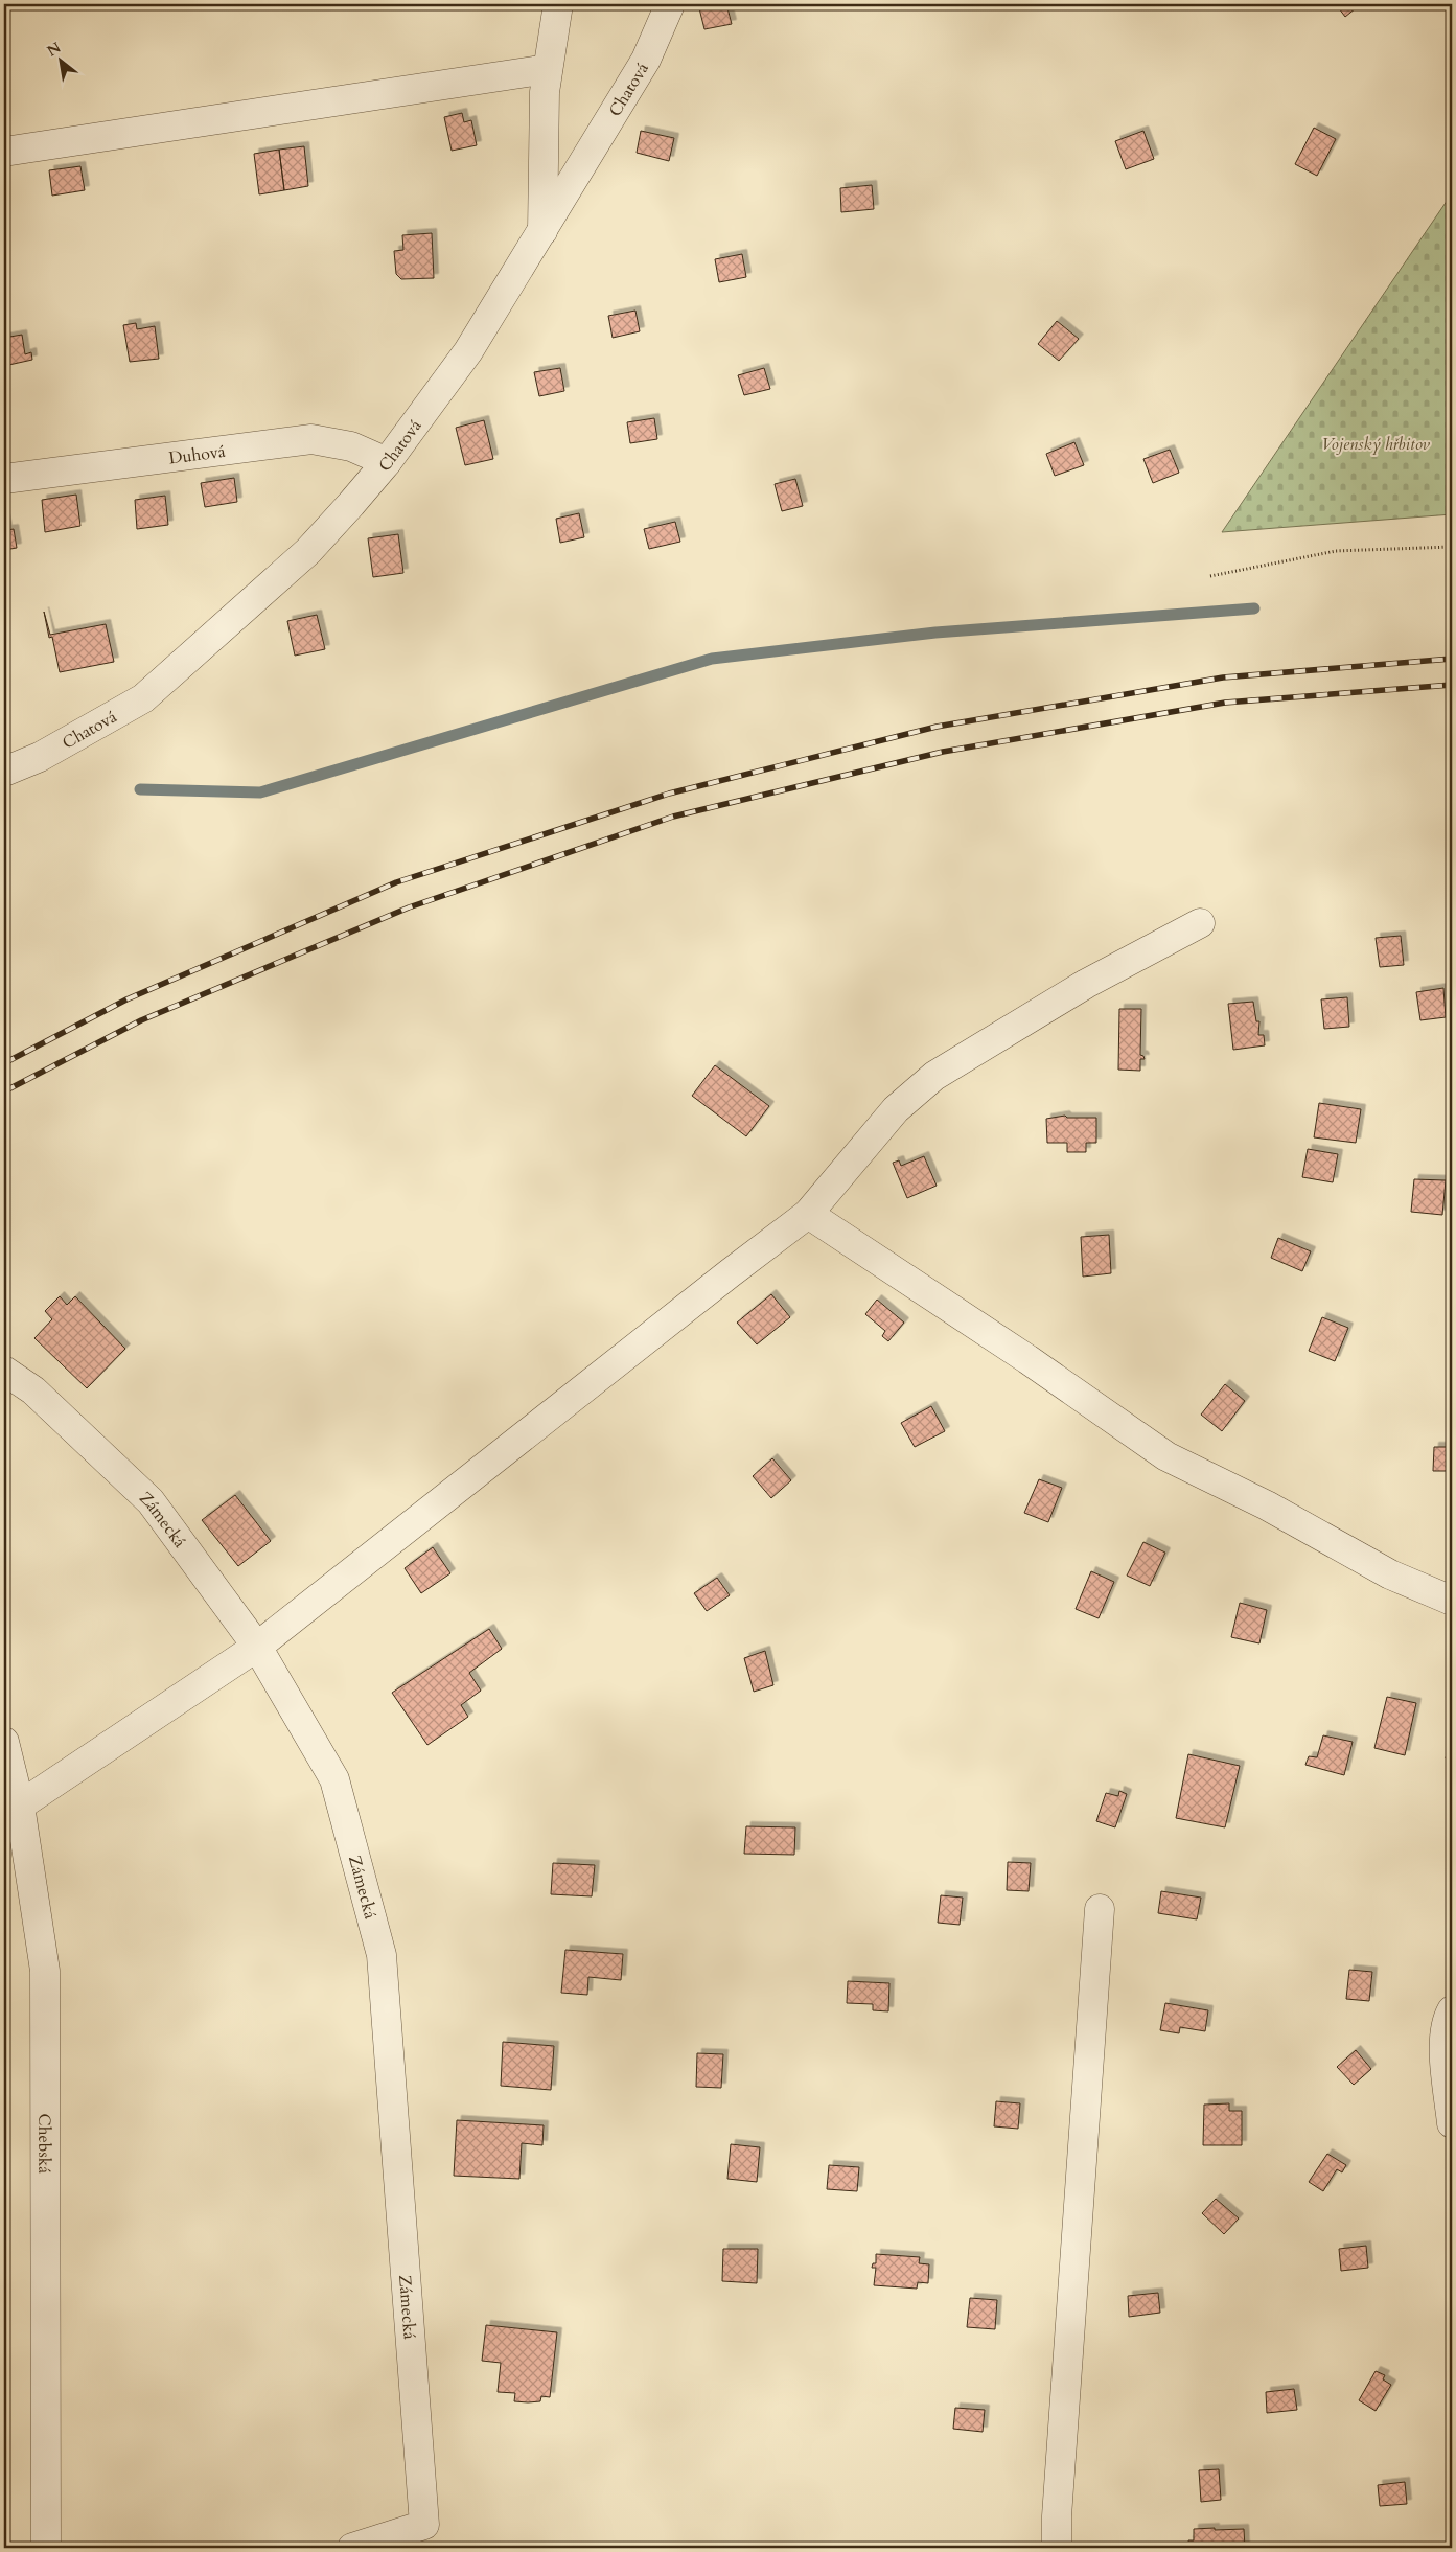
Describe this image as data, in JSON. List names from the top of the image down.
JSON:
{
  "streets": {
    "street": [
      "Chatová",
      "Duhová",
      "Zámecká",
      "Chebská"
    ]
  },
  "crossings": [
    ["Chatová", "Duhová"]
  ],
  "parks": ["Vojenský hřbitov"],
  "north": "top left"
}
